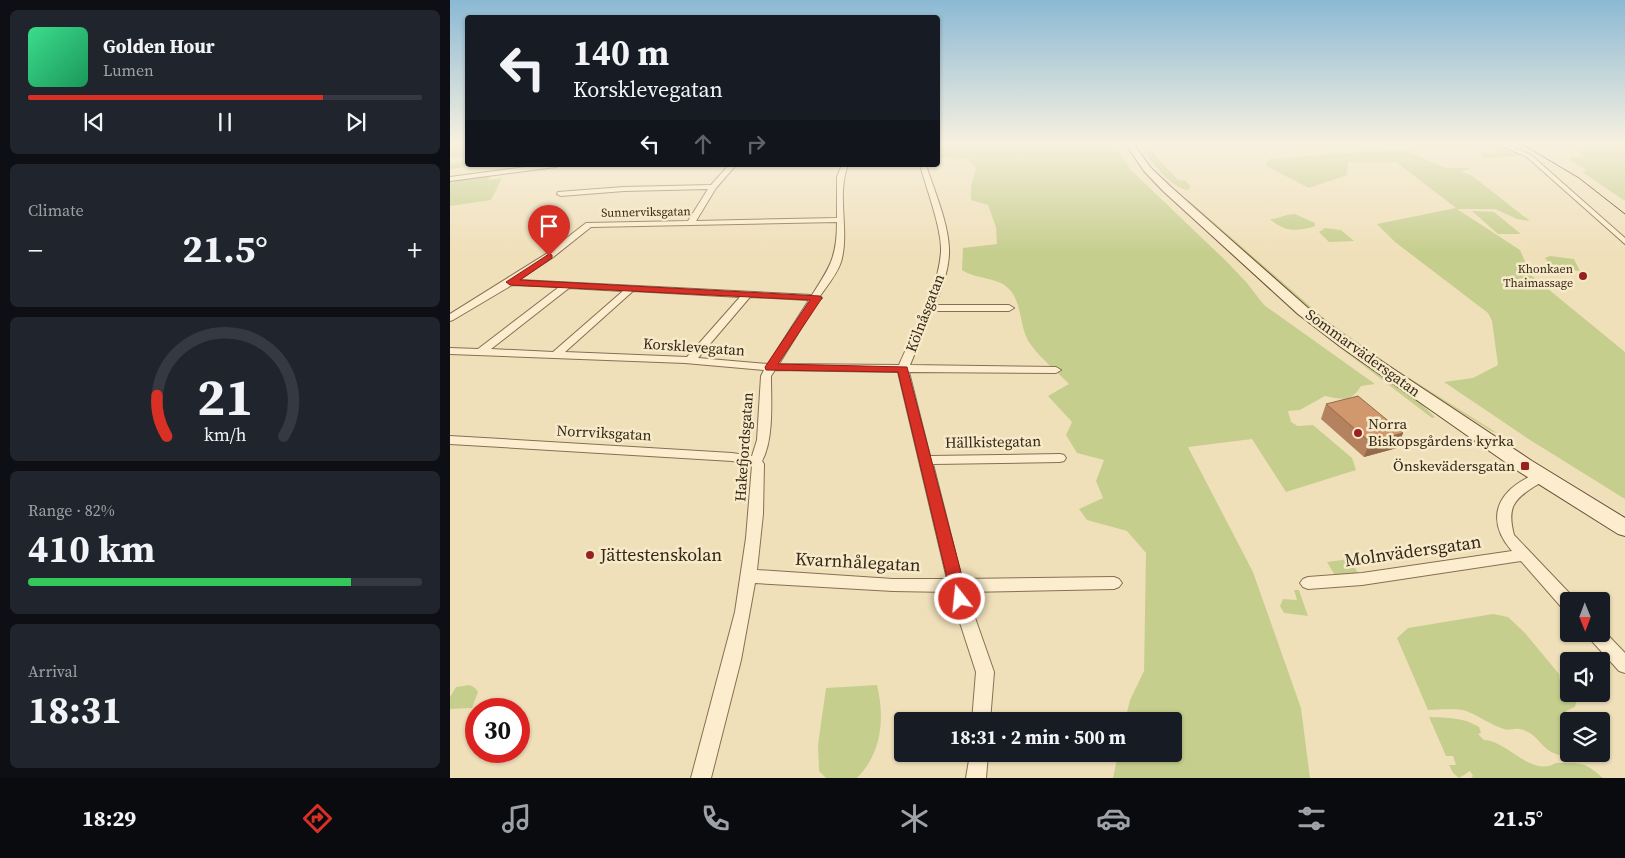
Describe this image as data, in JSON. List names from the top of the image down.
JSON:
{
  "streets": {
    "street": [
      "Sunnerviksgatan",
      "Kölnåsgatan",
      "Korsklevegatan",
      "Sommarvädersgatan",
      "Norrviksgatan",
      "Hällkistegatan",
      "Hakefjordsgatan",
      "Molnvädersgatan",
      "Kvarnhålegatan"
    ]
  },
  "crossings": [
    ["Sunnerviksgatan", "Hakefjordsgatan"],
    ["Kölnåsgatan", "Korsklevegatan"],
    ["Kölnåsgatan", "Hällkistegatan"],
    ["Kölnåsgatan", "Kvarnhålegatan"],
    ["Korsklevegatan", "Hakefjordsgatan"],
    ["Norrviksgatan", "Hakefjordsgatan"],
    ["Hakefjordsgatan", "Kvarnhålegatan"]
  ],
  "places": {
    "other": ["Khonkaen Thaimassage", "Norra Biskopsgårdens kyrka", "Jättestenskolan"],
    "transit": ["Önskevädersgatan"]
  },
  "north": "bottom",
  "page": {
    "turn": ["140 m", "Korsklevegatan"],
    "song": ["Golden Hour", "Lumen"],
    "tile": [
      "Climate",
      ["Range · 82%", "410 km"],
      ["Arrival", "18:31"]
    ],
    "heat": ["−", "21.5°", "+"],
    "limit": "30",
    "trip": "18:31 · 2 min · 500 m",
    "tabs": ["18:29", "21.5°"],
    "gauge": ["21", "km/h"]
  }
}
